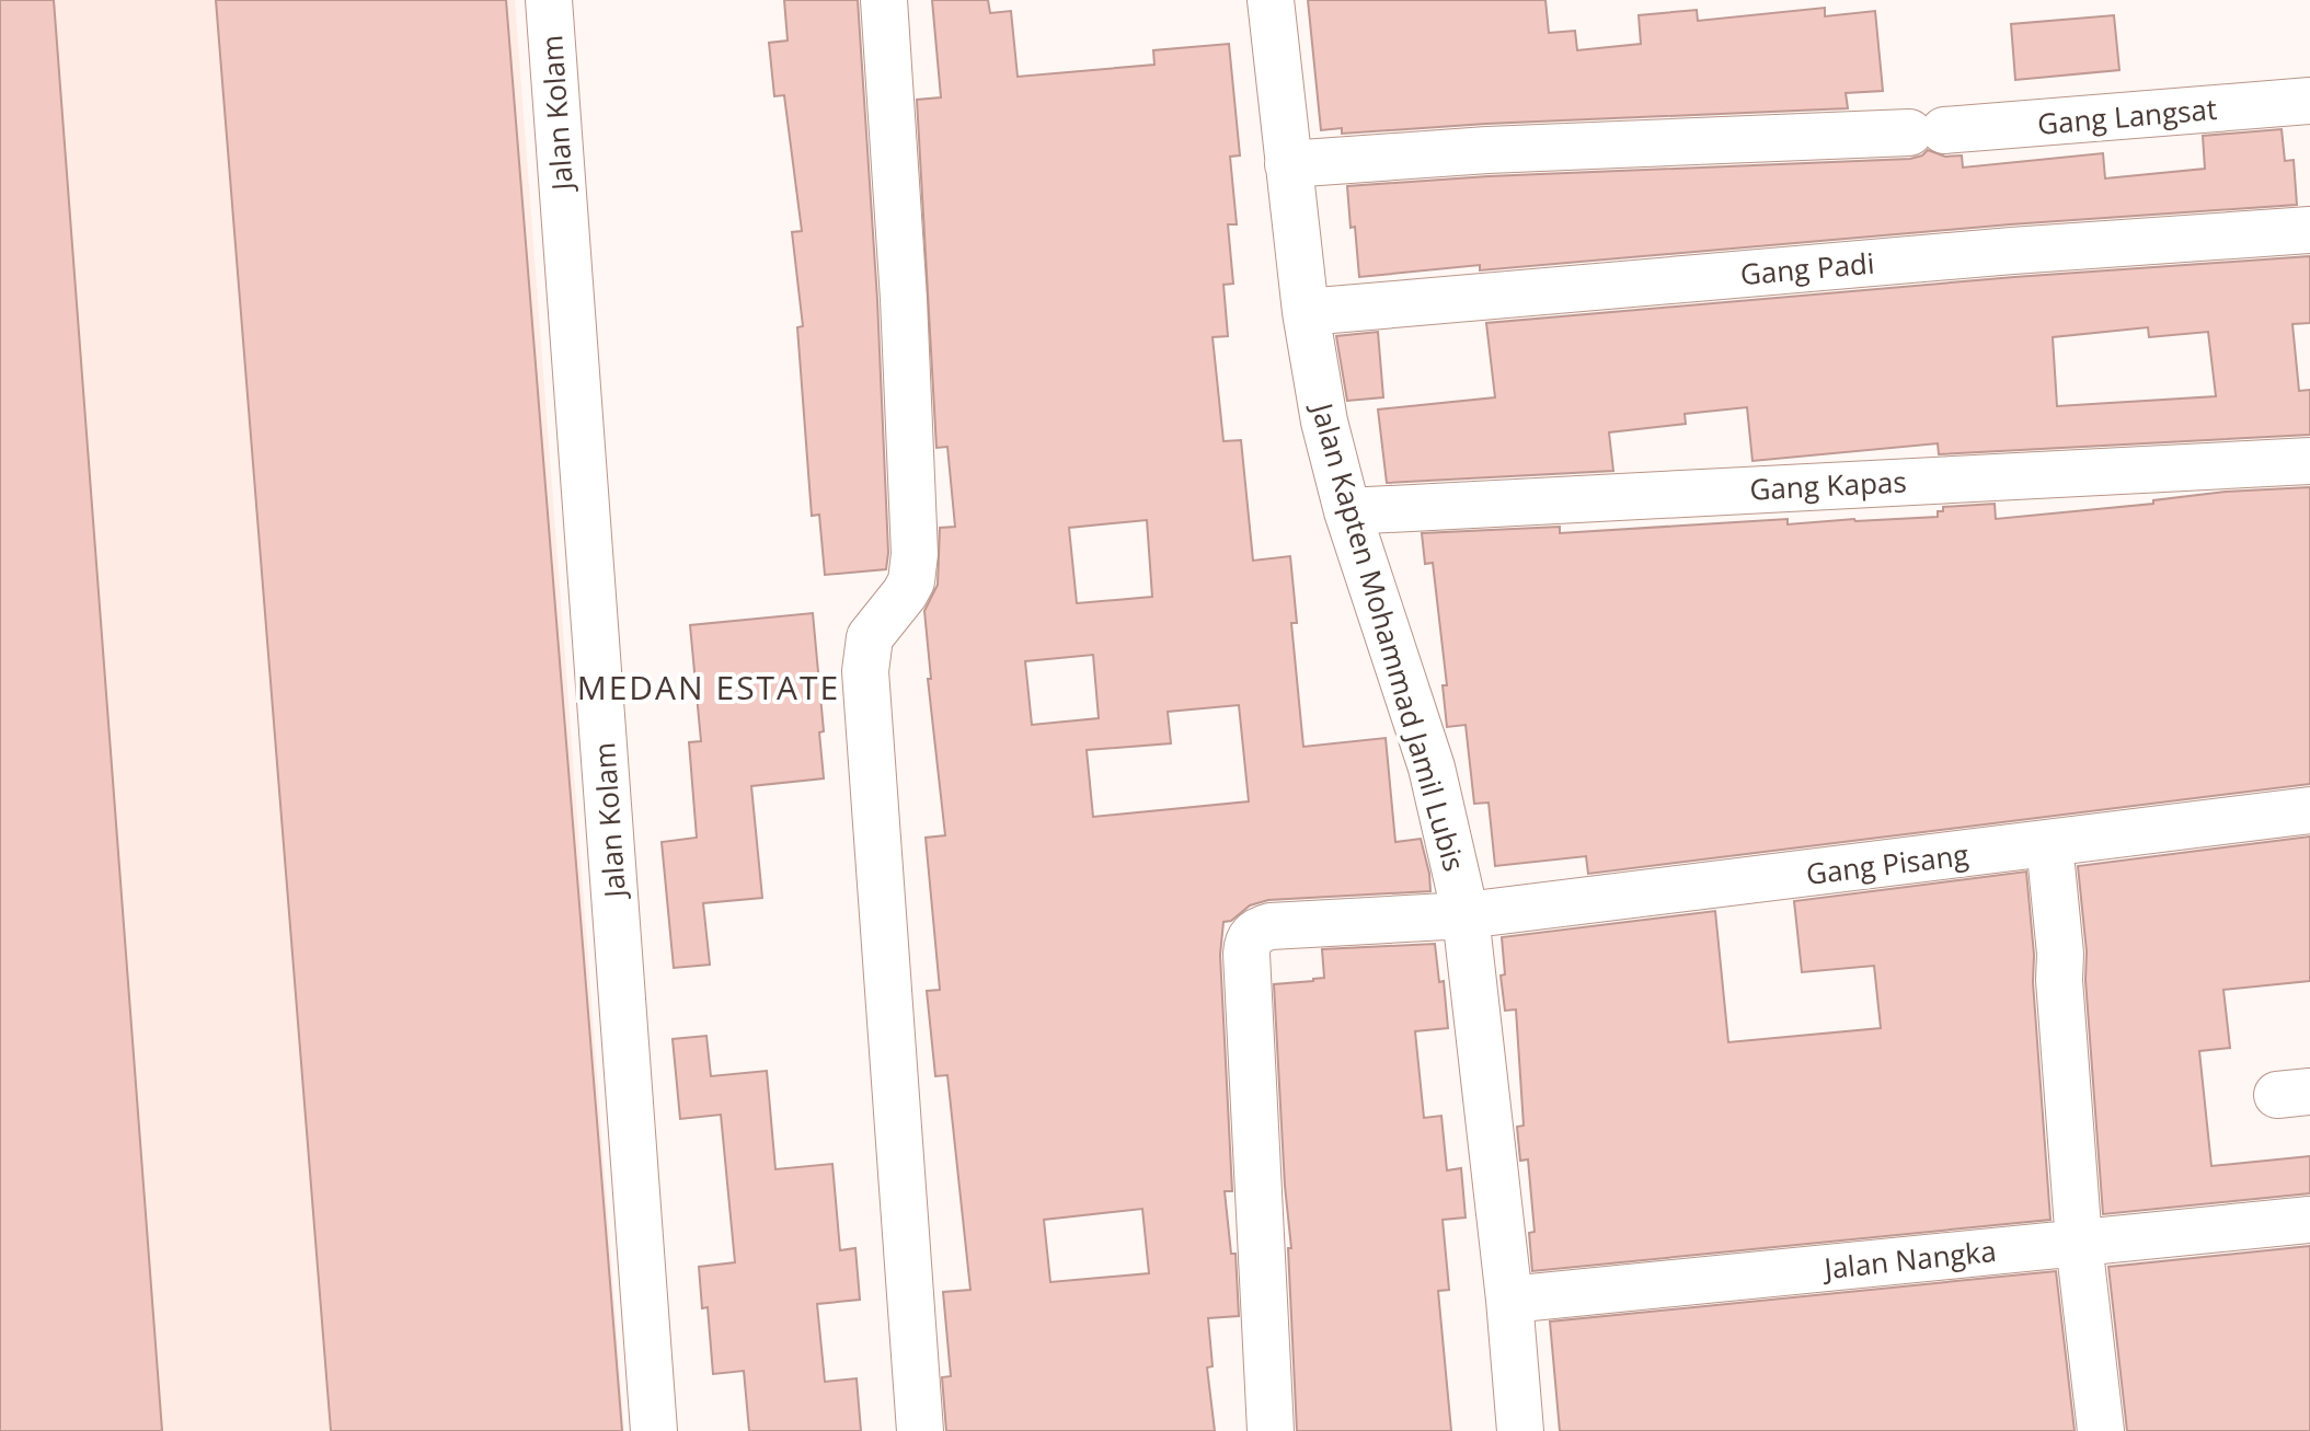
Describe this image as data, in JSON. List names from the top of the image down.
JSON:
{
  "streets": {
    "street": [
      "Jalan Kolam",
      "Gang Langsat",
      "Gang Padi",
      "Gang Kapas",
      "Jalan Kapten Mohammad Jamil Lubis",
      "Gang Pisang",
      "Jalan Nangka"
    ]
  },
  "crossings": [
    ["Gang Langsat", "Jalan Kapten Mohammad Jamil Lubis"],
    ["Gang Padi", "Jalan Kapten Mohammad Jamil Lubis"],
    ["Gang Kapas", "Jalan Kapten Mohammad Jamil Lubis"],
    ["Jalan Kapten Mohammad Jamil Lubis", "Gang Pisang"],
    ["Jalan Kapten Mohammad Jamil Lubis", "Jalan Nangka"]
  ],
  "districts": ["MEDAN ESTATE"]
}
